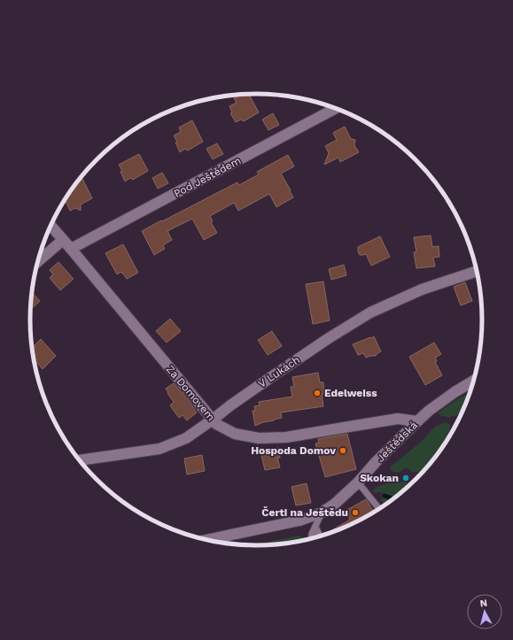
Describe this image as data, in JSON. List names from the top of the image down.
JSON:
{
  "streets": {
    "street": [
      "Pod Ještědem",
      "V Lukách",
      "Za Domovem",
      "Ještědská"
    ]
  },
  "crossings": [
    ["Pod Ještědem", "Za Domovem"],
    ["V Lukách", "Za Domovem"],
    ["Za Domovem", "Ještědská"]
  ],
  "places": [
    "Edelweiss",
    "Hospoda Domov",
    "Skokan",
    "Čerti na Ještědu"
  ],
  "north": "top"
}
